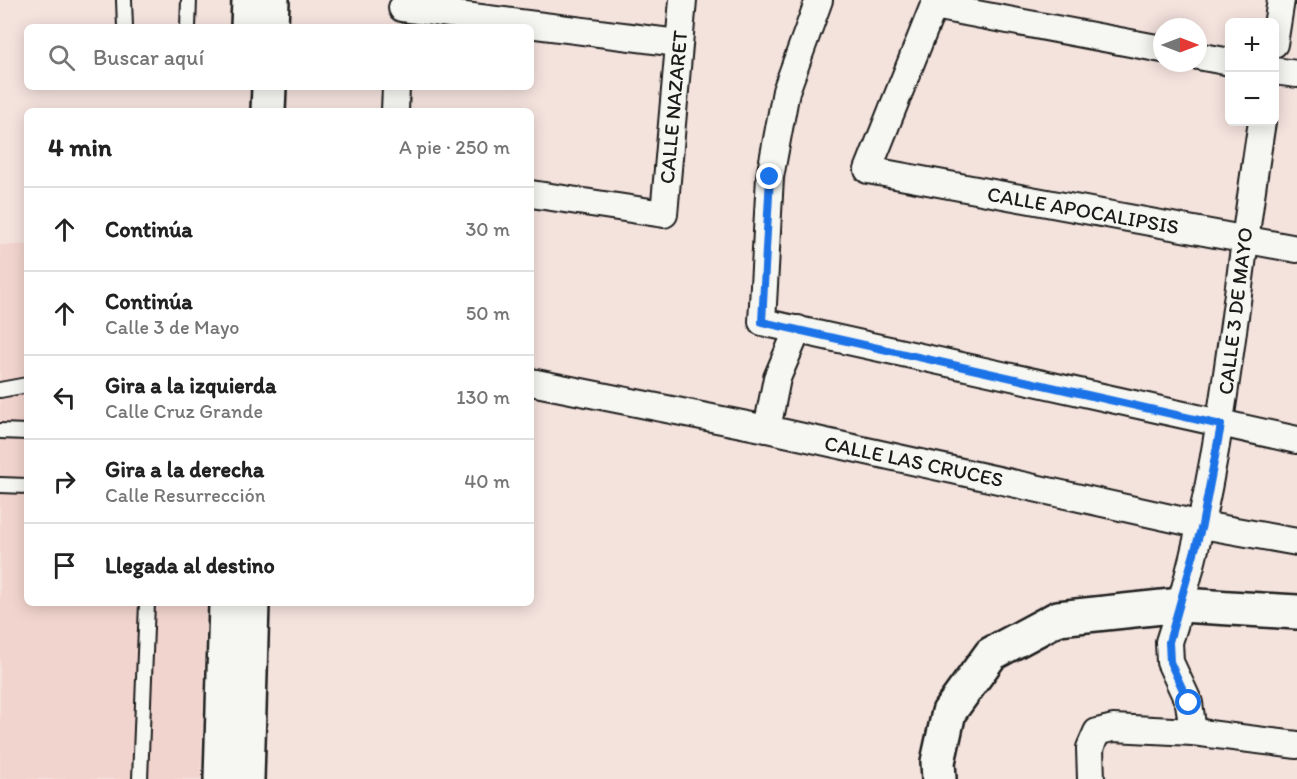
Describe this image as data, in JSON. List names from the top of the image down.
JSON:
{
  "streets": {
    "street": [
      "CALLE NAZARET",
      "CALLE APOCALIPSIS",
      "CALLE 3 DE MAYO",
      "CALLE LAS CRUCES"
    ]
  },
  "crossings": [
    ["CALLE APOCALIPSIS", "CALLE 3 DE MAYO"],
    ["CALLE 3 DE MAYO", "CALLE LAS CRUCES"]
  ],
  "north": "right",
  "page": {
    "map_buttons": ["+", "−"],
    "search": "Buscar aquí",
    "heading": ["4 min", "A pie · 250 m"],
    "list": [
      ["Continúa", "30 m"],
      ["Continúa", "Calle 3 de Mayo", "50 m"],
      ["Gira a la izquierda", "Calle Cruz Grande", "130 m"],
      ["Gira a la derecha", "Calle Resurrección", "40 m"],
      "Llegada al destino"
    ]
  }
}
